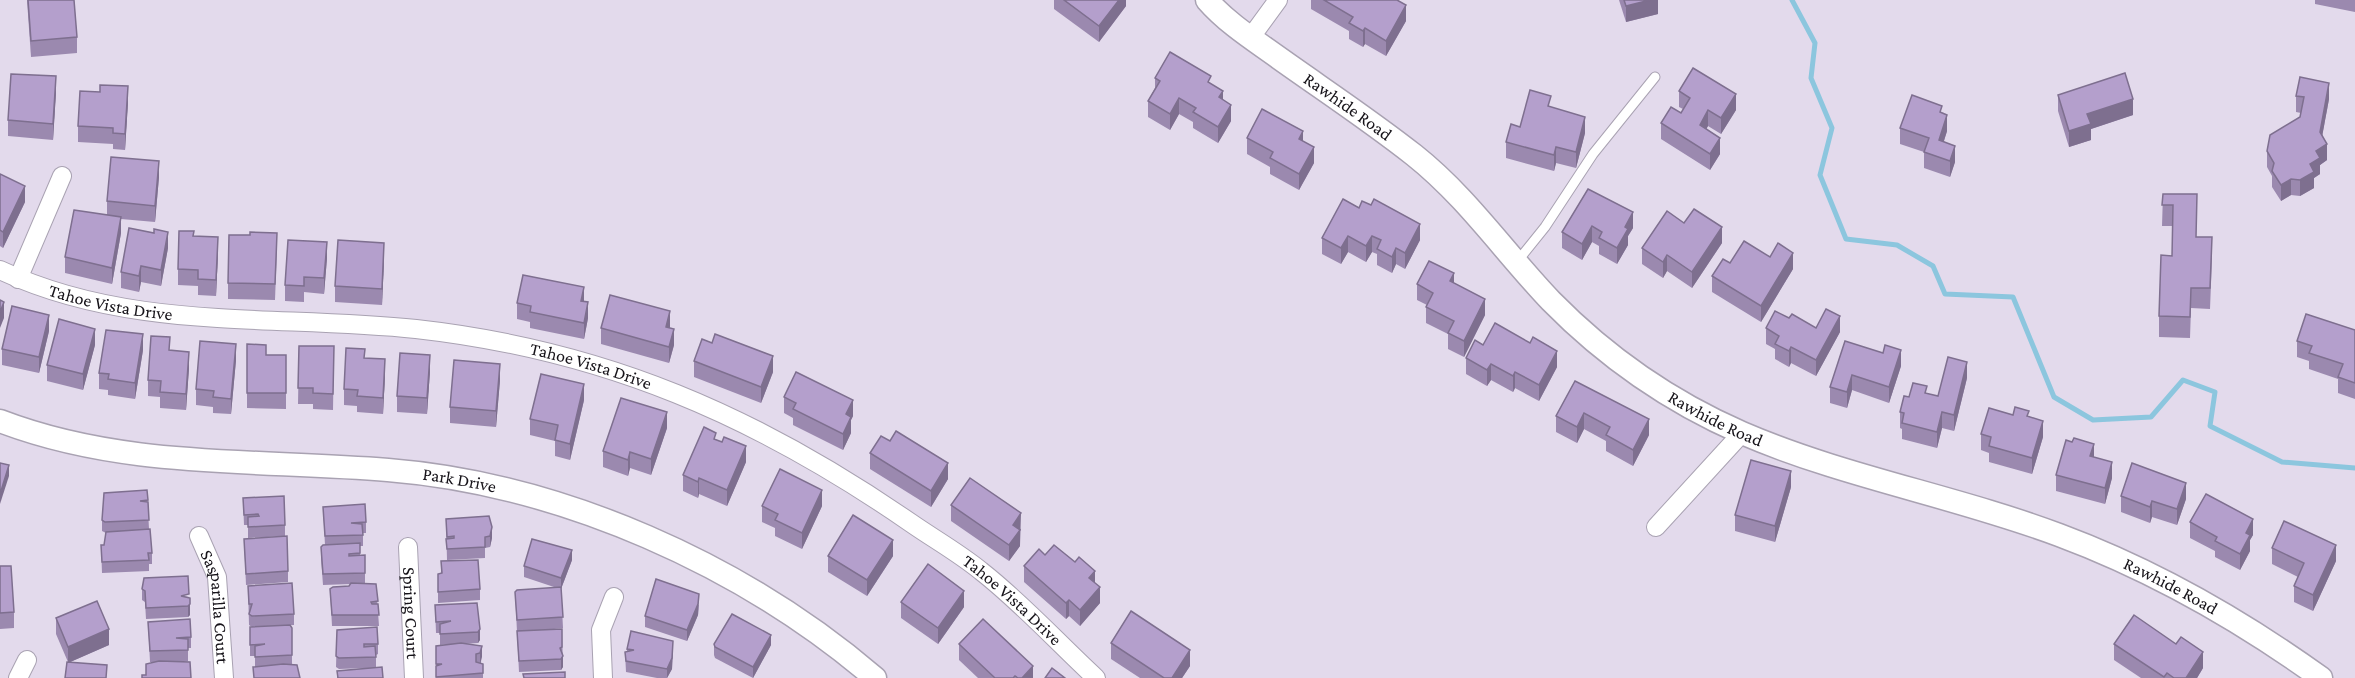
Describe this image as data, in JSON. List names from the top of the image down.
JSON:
{
  "streets": {
    "street": [
      "Rawhide Road",
      "Tahoe Vista Drive",
      "Park Drive",
      "Sasparilla Court",
      "Spring Court"
    ]
  }
}
